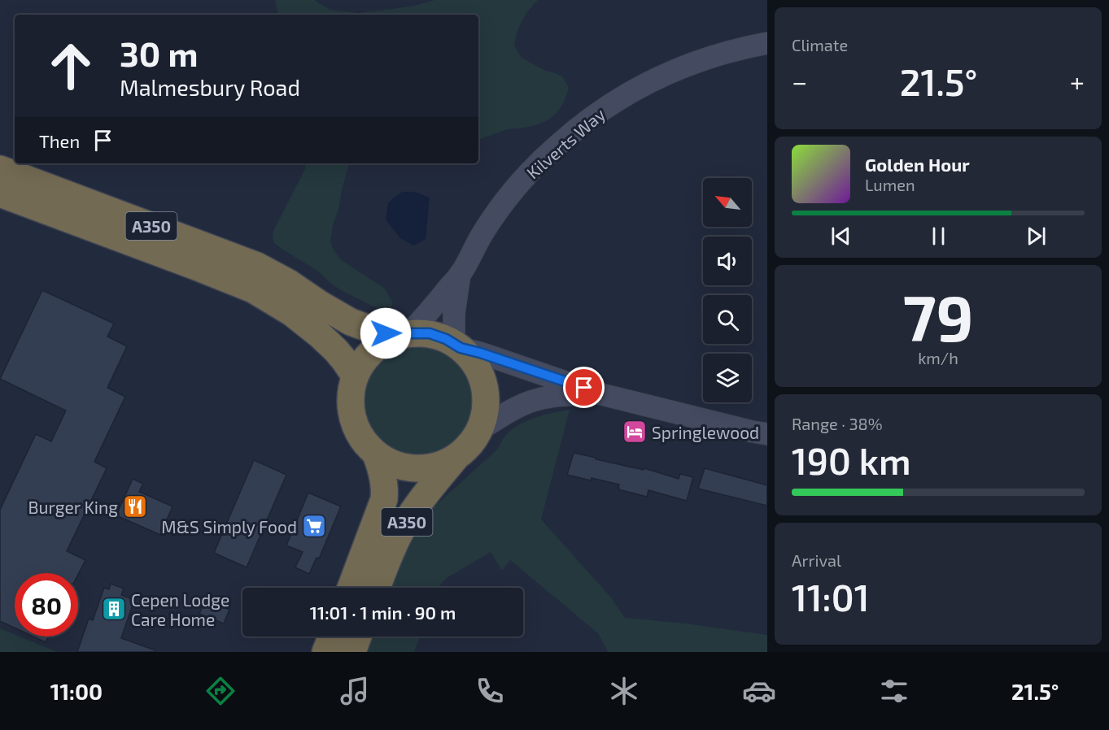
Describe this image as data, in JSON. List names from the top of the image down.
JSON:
{
  "streets": {
    "highway": ["A350"],
    "main road": ["Kilverts Way"]
  },
  "crossings": [
    ["Kilverts Way", "A350"]
  ],
  "places": {
    "hotel": ["Springlewood"],
    "restaurant": ["Burger King"],
    "supermarket": ["M&S Simply Food"],
    "building": ["Cepen Lodge Care Home"]
  },
  "north": "top left",
  "page": {
    "tile": [
      "Climate",
      ["79", "km/h"],
      ["Range · 38%", "190 km"],
      ["Arrival", "11:01"]
    ],
    "turn": ["30 m", "Malmesbury Road"],
    "heat": ["−", "21.5°", "+"],
    "then": "Then",
    "song": ["Golden Hour", "Lumen"],
    "limit": "80",
    "trip": "11:01 · 1 min · 90 m",
    "tabs": ["11:00", "21.5°"]
  }
}
